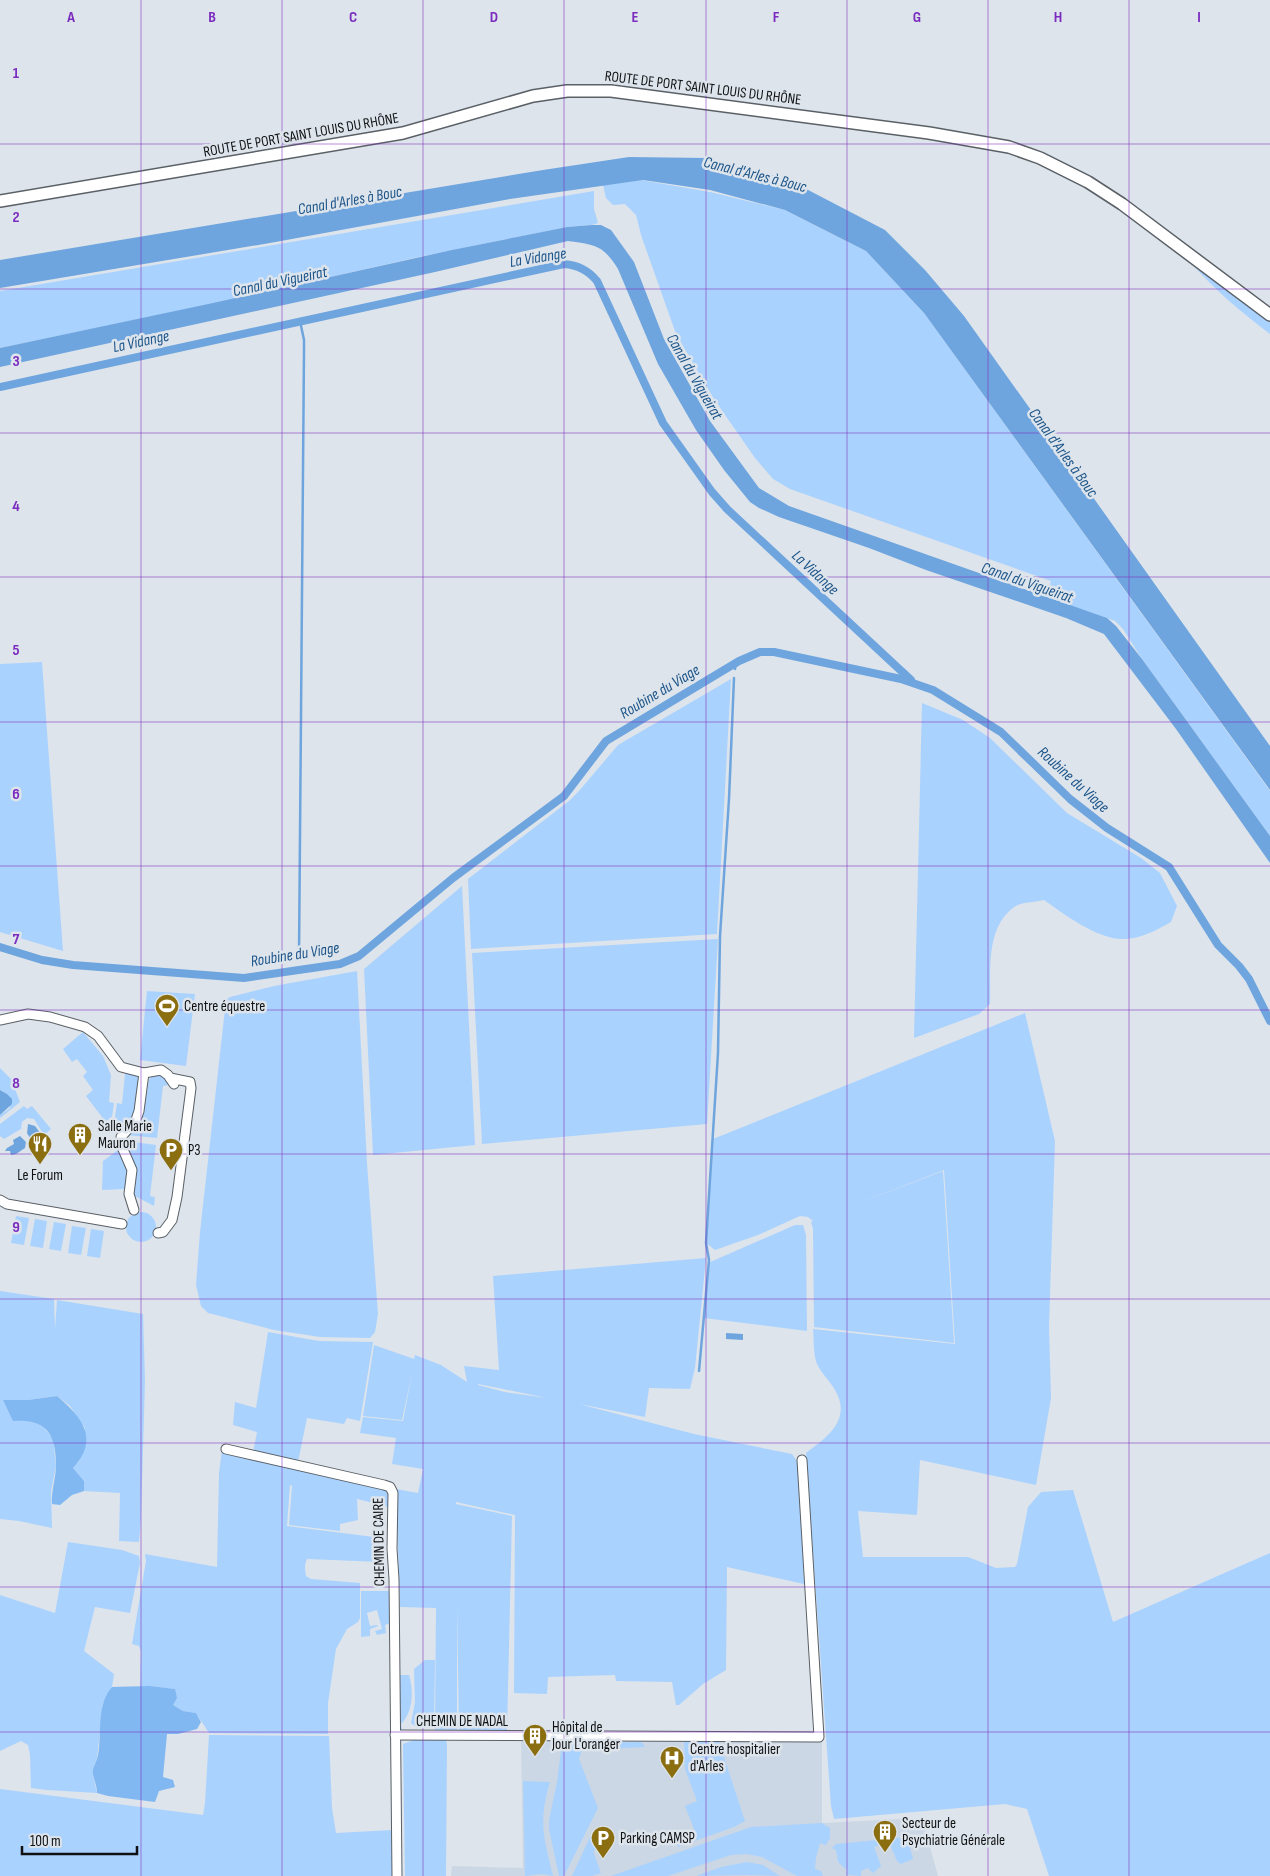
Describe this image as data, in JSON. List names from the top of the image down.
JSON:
{
  "streets": {
    "main road": ["ROUTE DE PORT SAINT LOUIS DU RHÔNE"],
    "street": ["CHEMIN DE CAIRE", "CHEMIN DE NADAL"]
  },
  "crossings": [
    ["CHEMIN DE CAIRE", "CHEMIN DE NADAL"]
  ],
  "water": [
    "Canal d'Arles à Bouc",
    "La Vidange",
    "Canal du Vigueirat",
    "Roubine du Viage"
  ],
  "places": {
    "sports": ["Centre équestre"],
    "building": ["Salle Marie Mauron", "Hôpital de Jour L'oranger", "Secteur de Psychiatrie Générale"],
    "restaurant": ["Le Forum"],
    "parking": ["P3", "Parking CAMSP"],
    "hospital": ["Centre hospitalier d'Arles"]
  },
  "scale_bar": "100 m",
  "grid": {
    "columns": [
      "A",
      "B",
      "C",
      "D",
      "E",
      "F",
      "G",
      "H",
      "I"
    ],
    "rows": [
      "1",
      "2",
      "3",
      "4",
      "5",
      "6",
      "7",
      "8",
      "9"
    ]
  }
}
